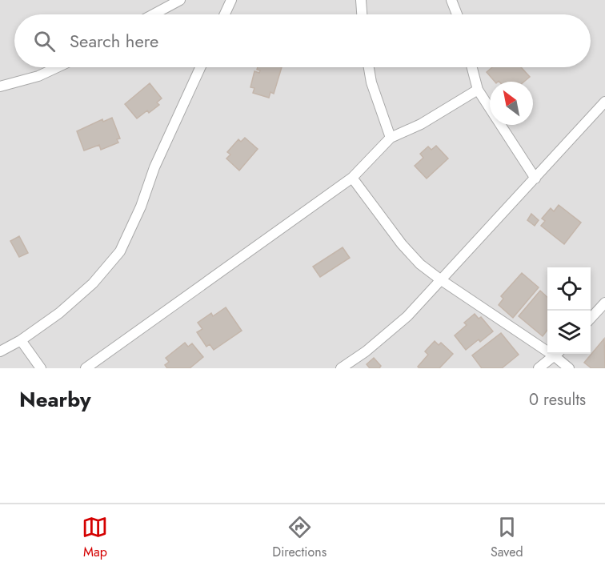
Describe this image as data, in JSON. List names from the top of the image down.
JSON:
{
  "north": "top left",
  "page": {
    "search": "Search here",
    "heading": ["Nearby", "0 results"],
    "nav": ["Map", "Directions", "Saved"]
  }
}
